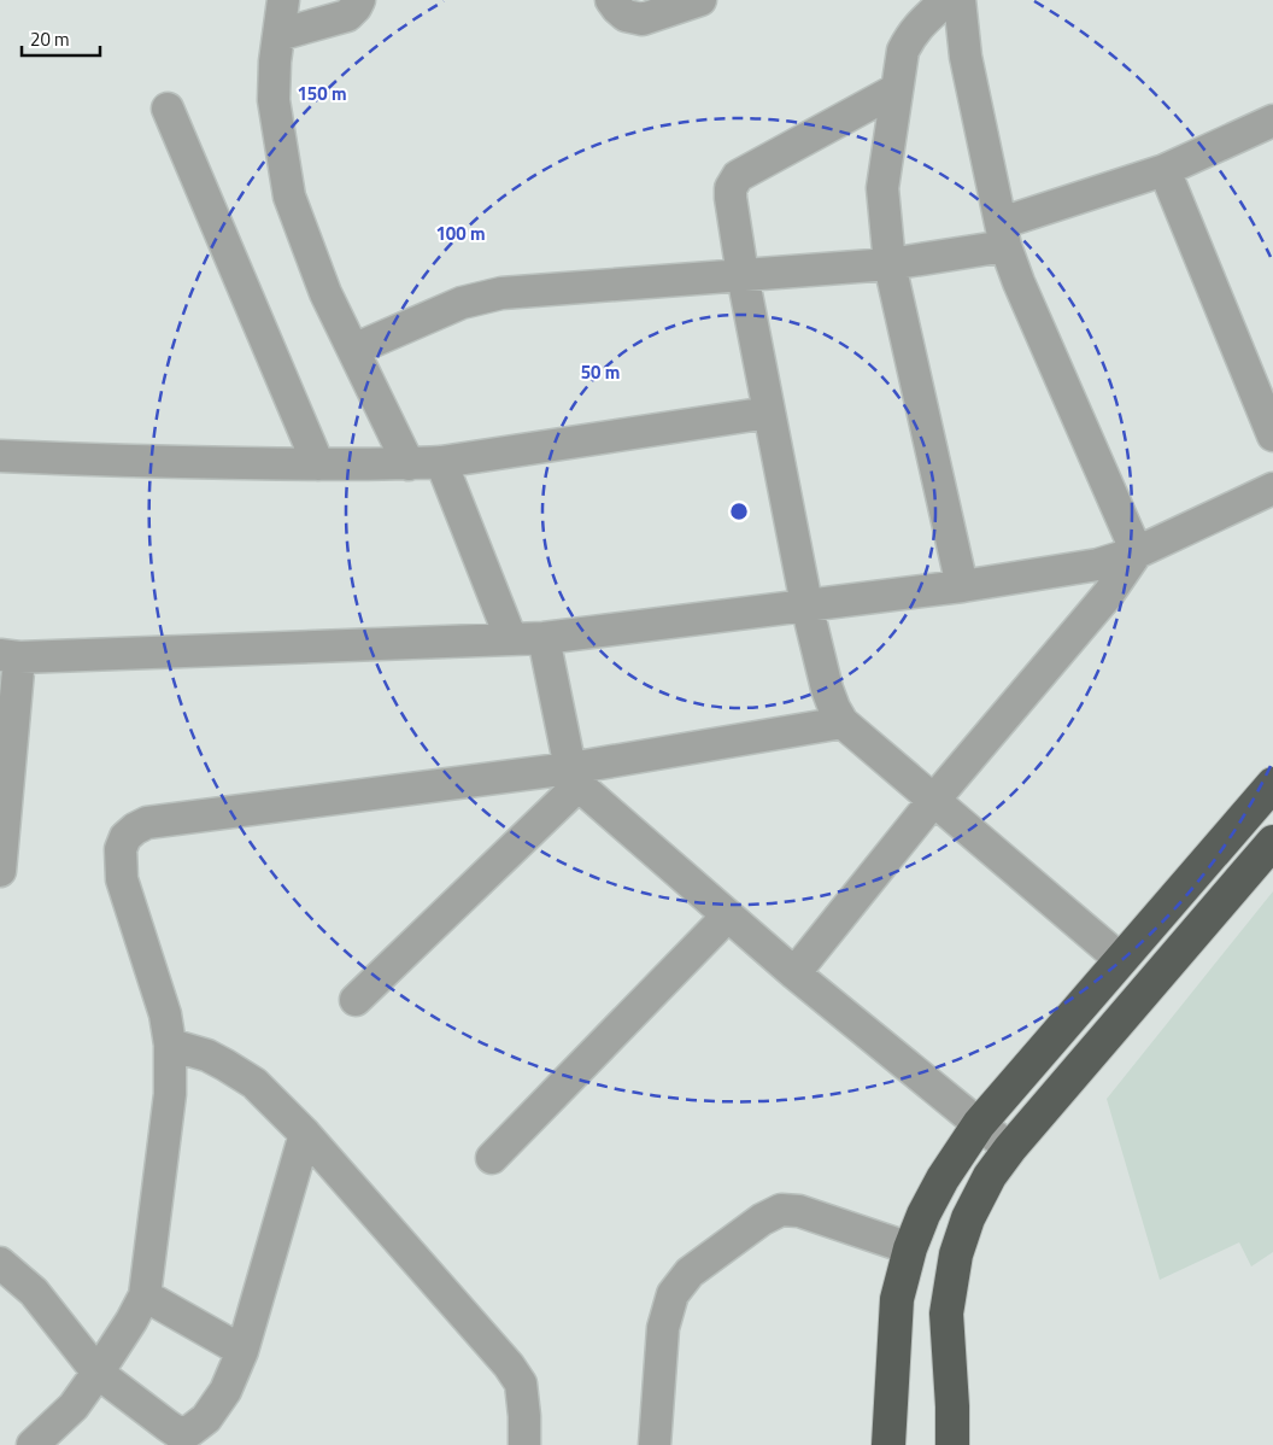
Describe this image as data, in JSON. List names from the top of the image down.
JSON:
{
  "scale_bar": "20 m",
  "rings": ["150 m", "100 m", "50 m"]
}
